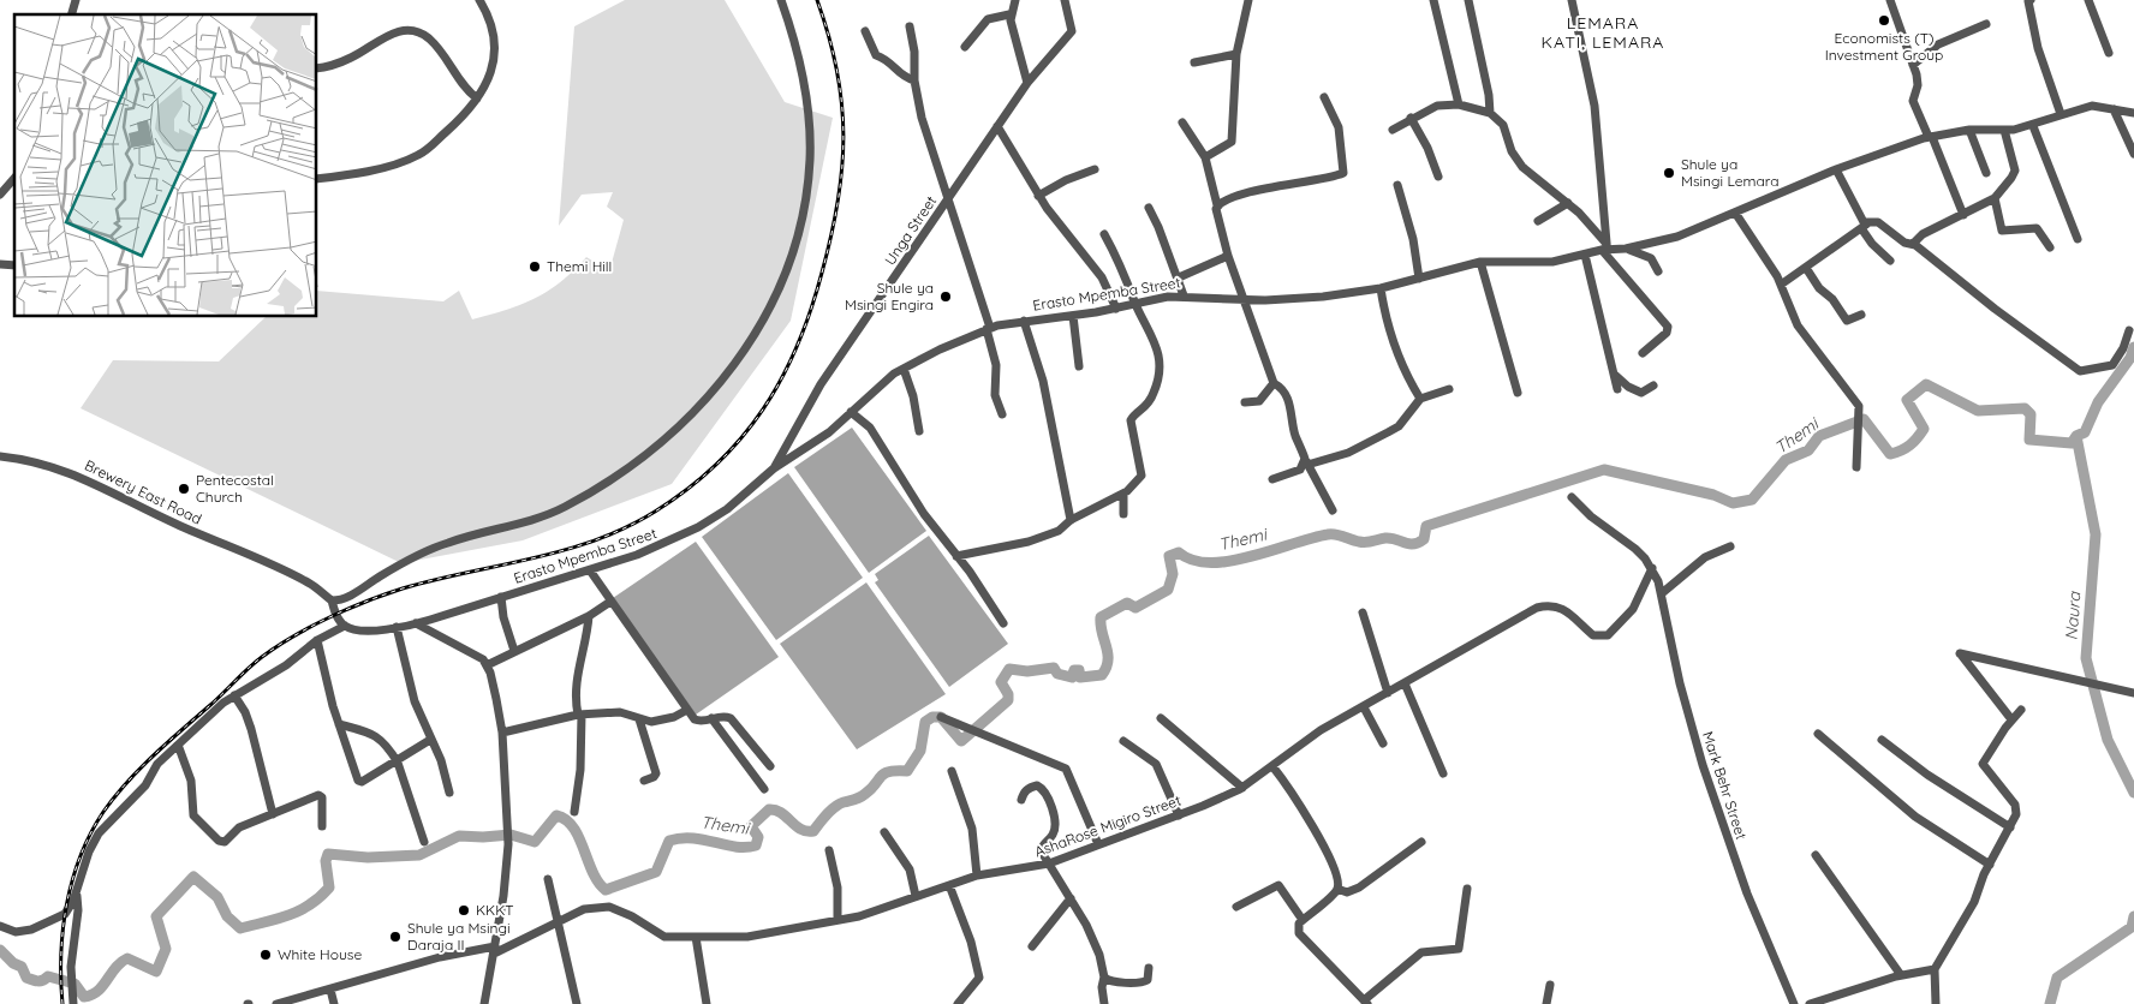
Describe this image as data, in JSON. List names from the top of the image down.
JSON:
{
  "streets": {
    "street": [
      "Unga Street",
      "Erasto Mpemba Street",
      "Brewery East Road",
      "Mark Behr Street",
      "AshaRose Migiro Street"
    ]
  },
  "crossings": [
    ["Unga Street", "Erasto Mpemba Street"],
    ["Mark Behr Street", "AshaRose Migiro Street"]
  ],
  "districts": ["LEMARA KATI, LEMARA"],
  "water": ["Themi", "Naura"],
  "places": [
    "Economists (T) Investment Group",
    "Shule ya Msingi Lemara",
    "Themi Hill",
    "Shule ya Msingi Engira",
    "Pentecostal Church",
    "KKKT",
    "Shule ya Msingi Daraja II",
    "White House"
  ]
}
